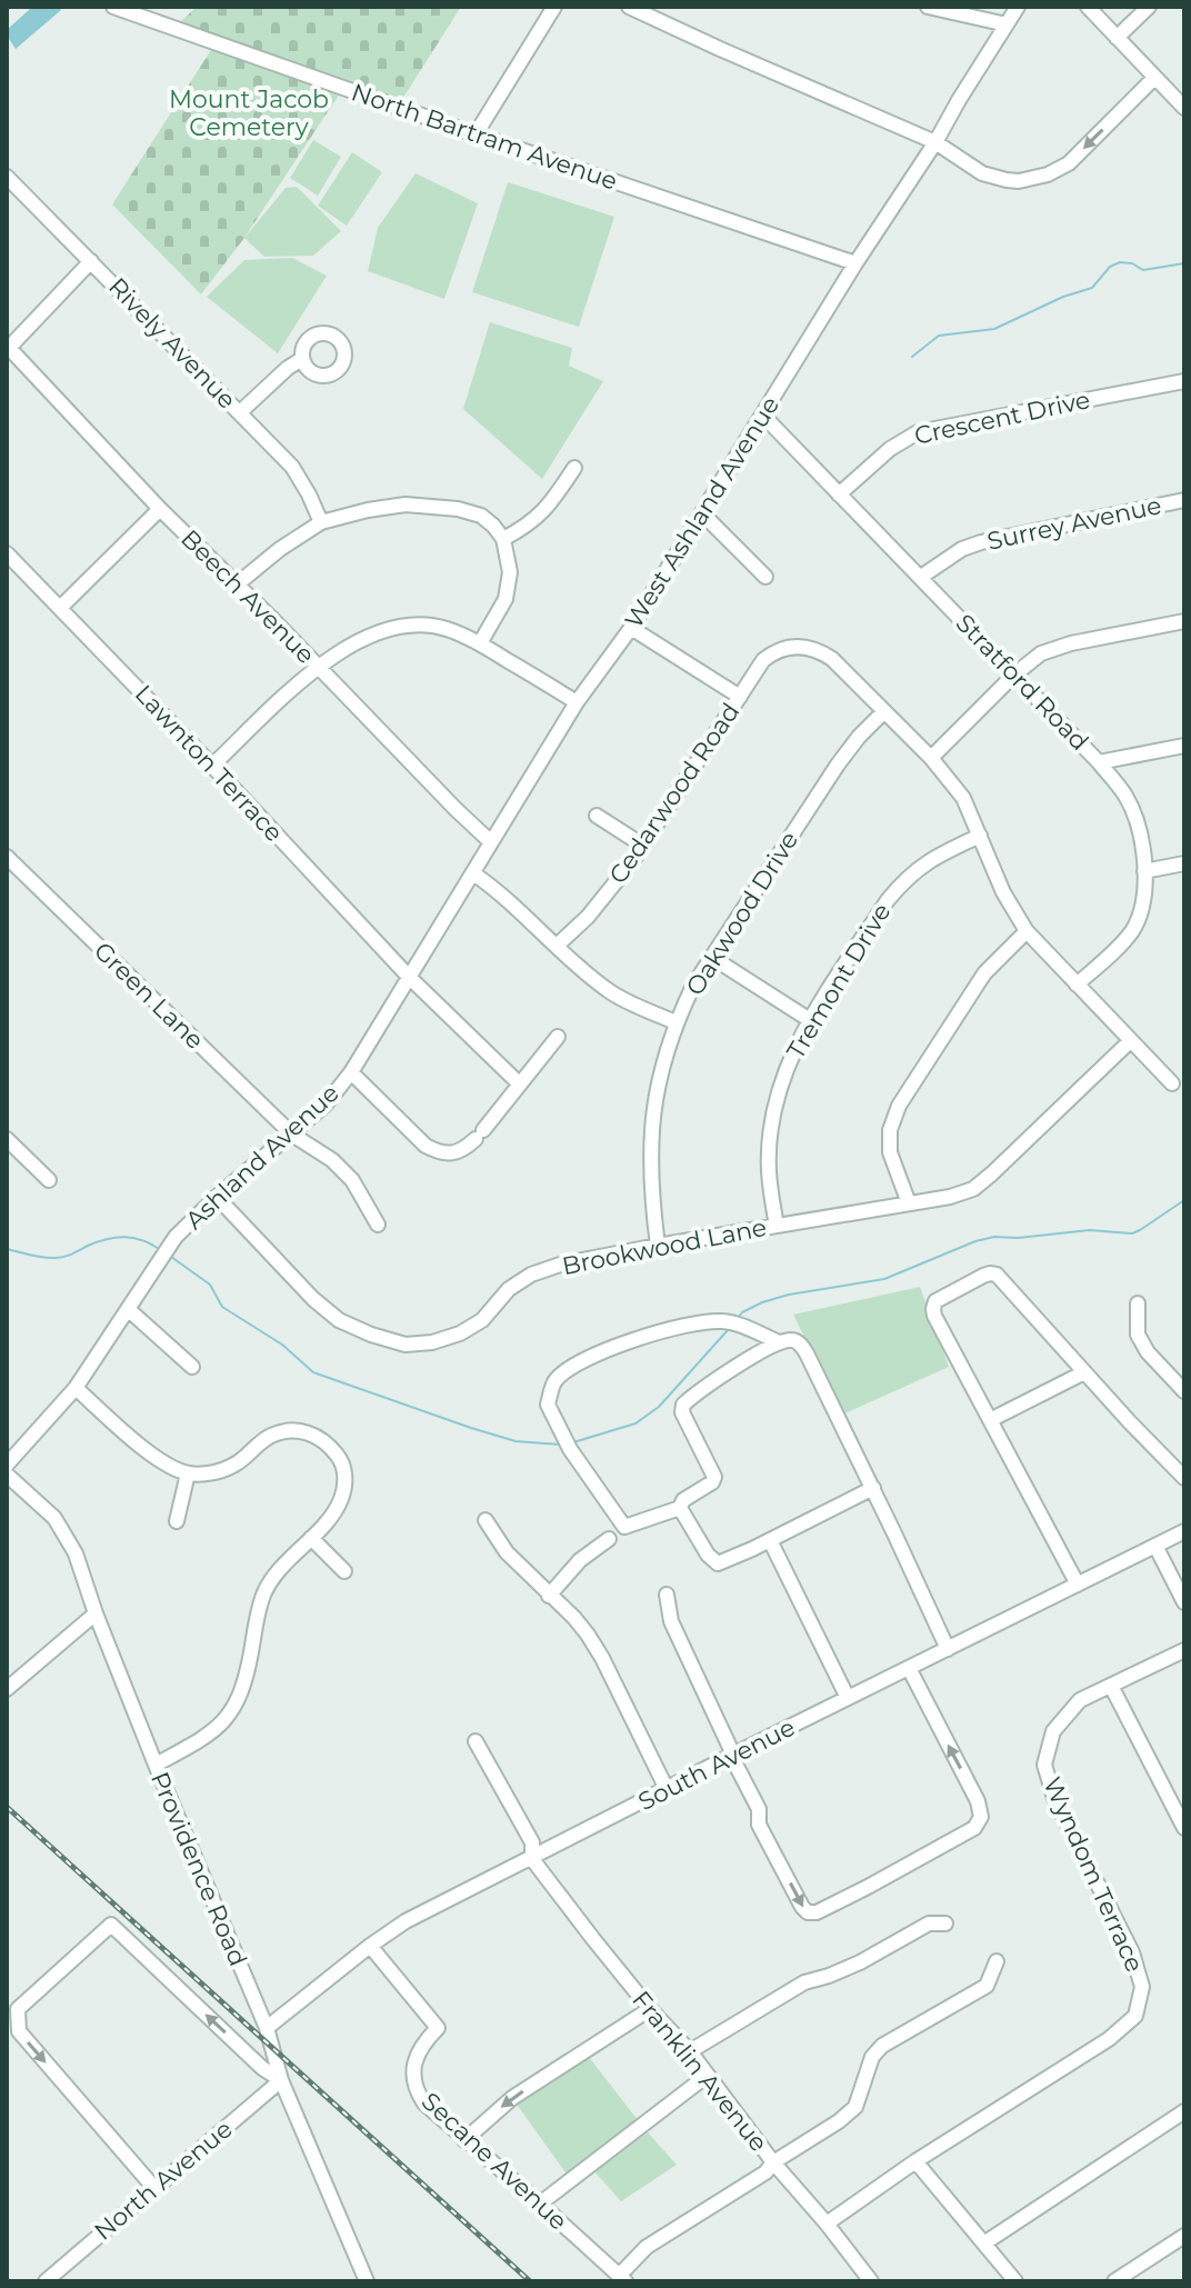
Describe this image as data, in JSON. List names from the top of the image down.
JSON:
{
  "streets": {
    "street": [
      "North Bartram Avenue",
      "Rively Avenue",
      "Crescent Drive",
      "West Ashland Avenue",
      "Surrey Avenue",
      "Beech Avenue",
      "Stratford Road",
      "Lawnton Terrace",
      "Cedarwood Road",
      "Oakwood Drive",
      "Tremont Drive",
      "Green Lane",
      "Ashland Avenue",
      "Brookwood Lane",
      "South Avenue",
      "Providence Road",
      "Wyndom Terrace",
      "Franklin Avenue",
      "Secane Avenue",
      "North Avenue"
    ]
  },
  "crossings": [
    ["North Bartram Avenue", "West Ashland Avenue"],
    ["Crescent Drive", "Stratford Road"],
    ["West Ashland Avenue", "Beech Avenue"],
    ["West Ashland Avenue", "Stratford Road"],
    ["West Ashland Avenue", "Lawnton Terrace"],
    ["West Ashland Avenue", "Ashland Avenue"],
    ["Surrey Avenue", "Stratford Road"],
    ["Cedarwood Road", "Oakwood Drive"],
    ["Oakwood Drive", "Brookwood Lane"],
    ["Tremont Drive", "Brookwood Lane"],
    ["Green Lane", "Ashland Avenue"],
    ["Ashland Avenue", "Brookwood Lane"],
    ["South Avenue", "Providence Road"],
    ["South Avenue", "Franklin Avenue"],
    ["South Avenue", "Secane Avenue"],
    ["Providence Road", "North Avenue"],
    ["Wyndom Terrace", "Franklin Avenue"]
  ],
  "parks": ["Mount Jacob Cemetery"]
}
